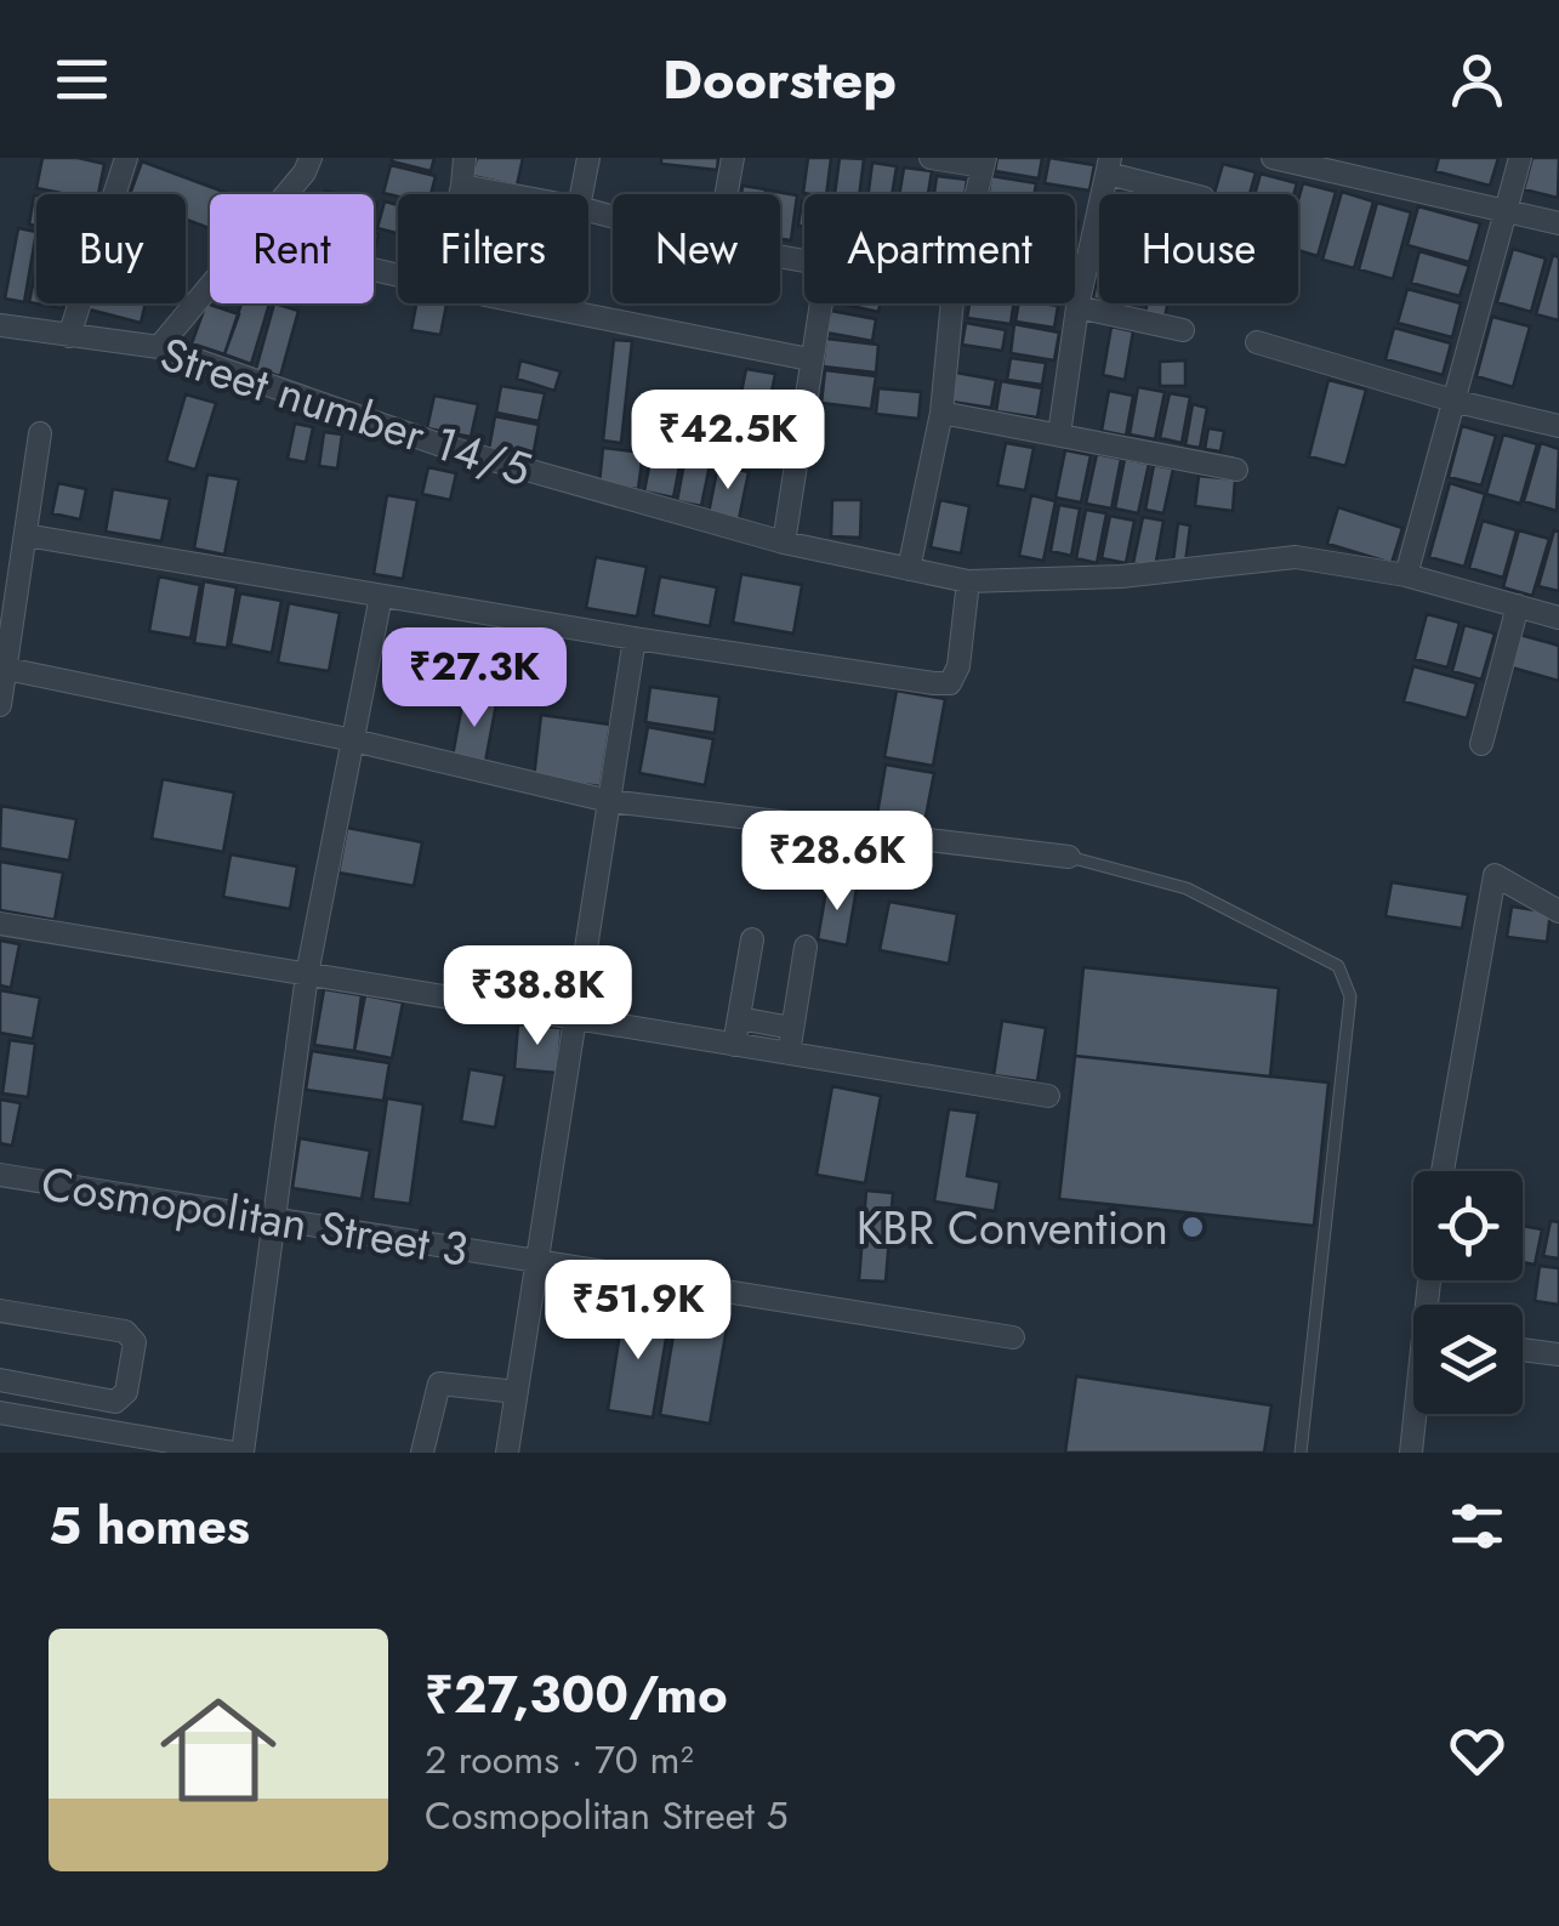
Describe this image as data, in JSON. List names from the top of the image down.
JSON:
{
  "streets": {
    "street": ["Street number 14/5", "Cosmopolitan Street 3"]
  },
  "places": ["KBR Convention"],
  "page": {
    "header": "Doorstep",
    "chip": [
      "Buy",
      "Rent",
      "Filters",
      "New",
      "Apartment",
      "House"
    ],
    "price": [
      "₹42.5K",
      "₹27.3K",
      "₹28.6K",
      "₹38.8K",
      "₹51.9K"
    ],
    "heading": "5 homes",
    "list": [
      {
        "name": "₹27,300/mo",
        "note": "2 rooms · 70 m² · Cosmopolitan Street 5"
      }
    ]
  }
}
